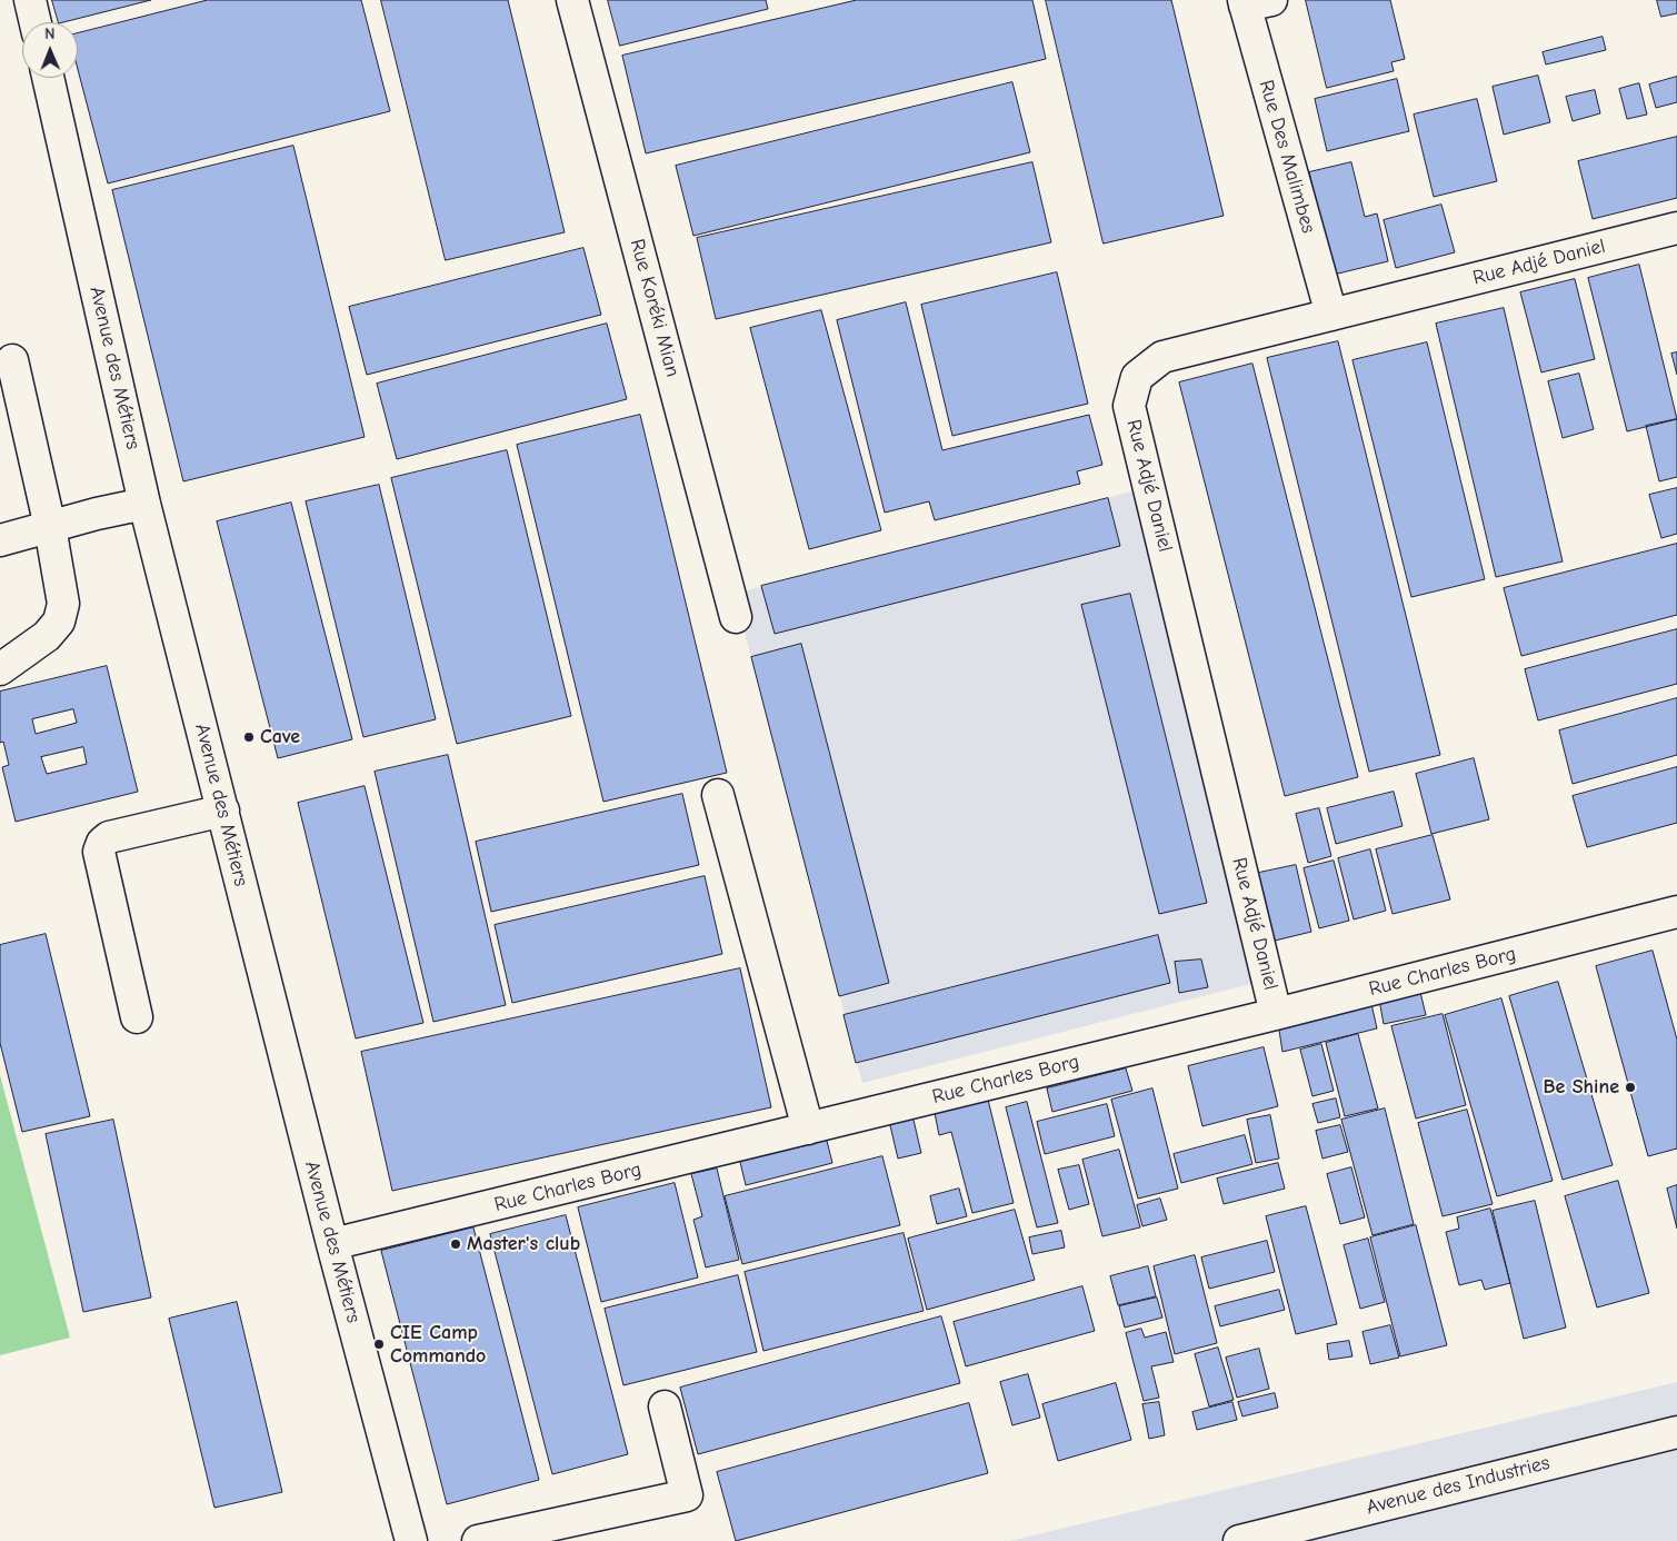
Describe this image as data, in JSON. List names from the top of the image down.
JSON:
{
  "streets": {
    "street": [
      "Rue Des Malimbes",
      "Rue Adjé Daniel",
      "Rue Koréki Mian",
      "Avenue des Métiers",
      "Rue Charles Borg",
      "Avenue des Industries"
    ]
  },
  "crossings": [
    ["Rue Des Malimbes", "Rue Adjé Daniel"],
    ["Rue Adjé Daniel", "Rue Charles Borg"],
    ["Avenue des Métiers", "Rue Charles Borg"]
  ],
  "places": [
    "Cave",
    "Be Shine",
    "Master's club",
    "CIE Camp Commando"
  ],
  "north": "top"
}
